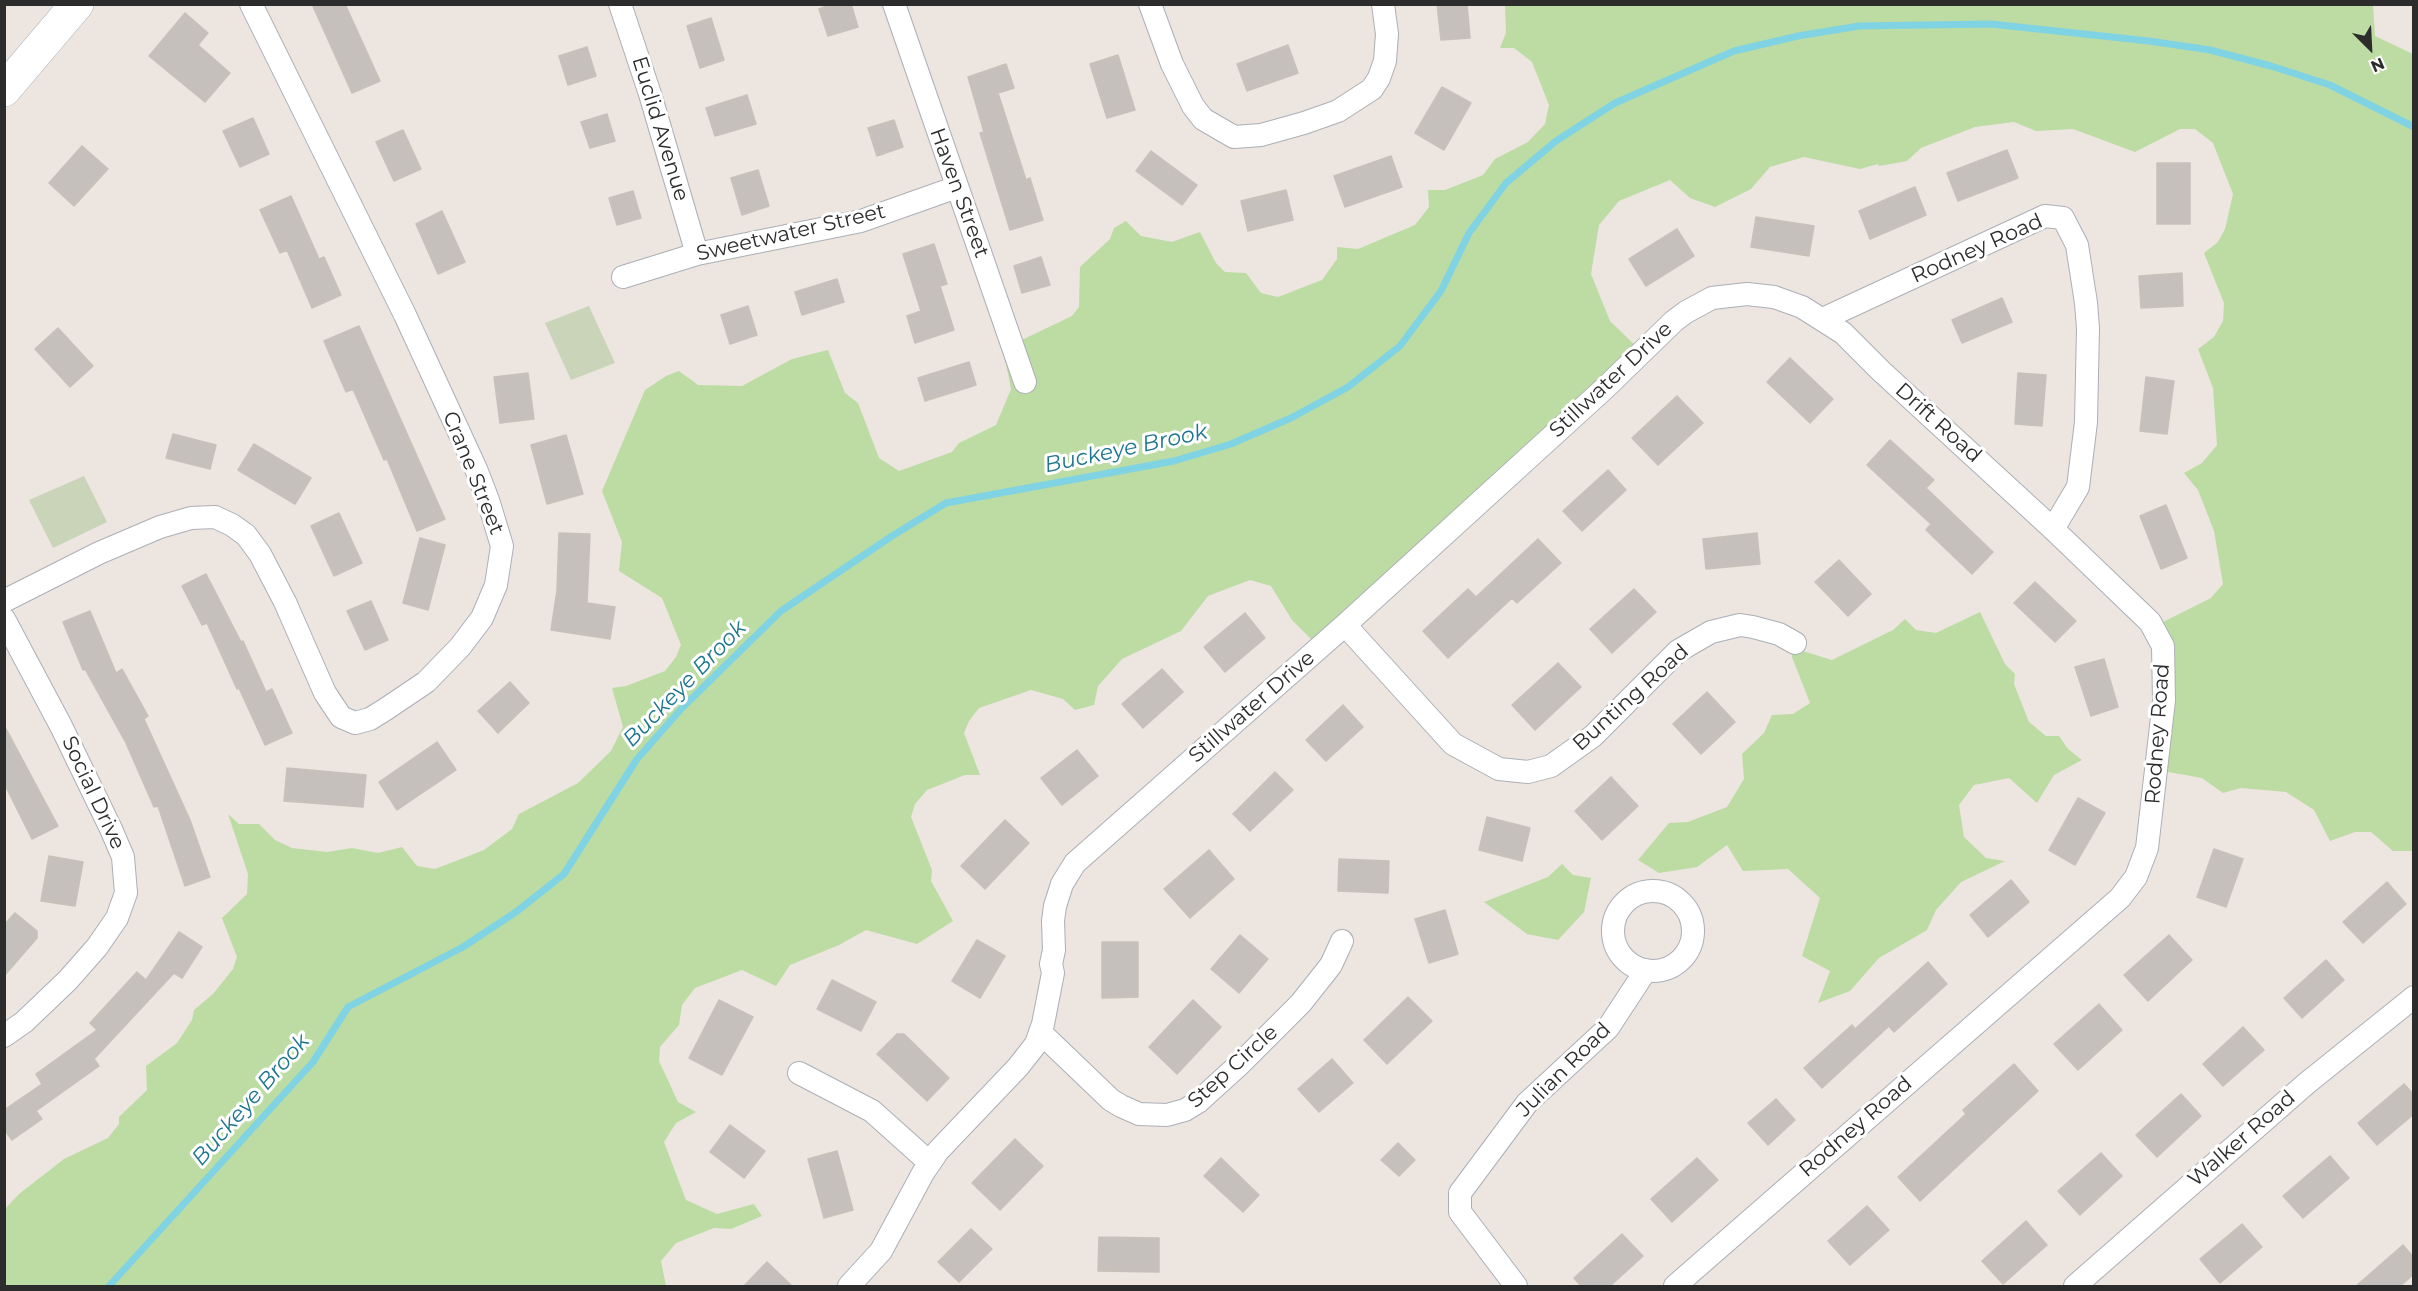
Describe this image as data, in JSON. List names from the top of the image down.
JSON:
{
  "streets": {
    "street": [
      "Euclid Avenue",
      "Haven Street",
      "Sweetwater Street",
      "Rodney Road",
      "Stillwater Drive",
      "Drift Road",
      "Crane Street",
      "Bunting Road",
      "Social Drive",
      "Step Circle",
      "Julian Road",
      "Walker Road"
    ]
  },
  "crossings": [
    ["Euclid Avenue", "Sweetwater Street"],
    ["Haven Street", "Sweetwater Street"],
    ["Rodney Road", "Stillwater Drive"],
    ["Rodney Road", "Drift Road"],
    ["Stillwater Drive", "Drift Road"],
    ["Stillwater Drive", "Bunting Road"],
    ["Stillwater Drive", "Step Circle"]
  ],
  "water": ["Buckeye Brook"],
  "north": "bottom right"
}
